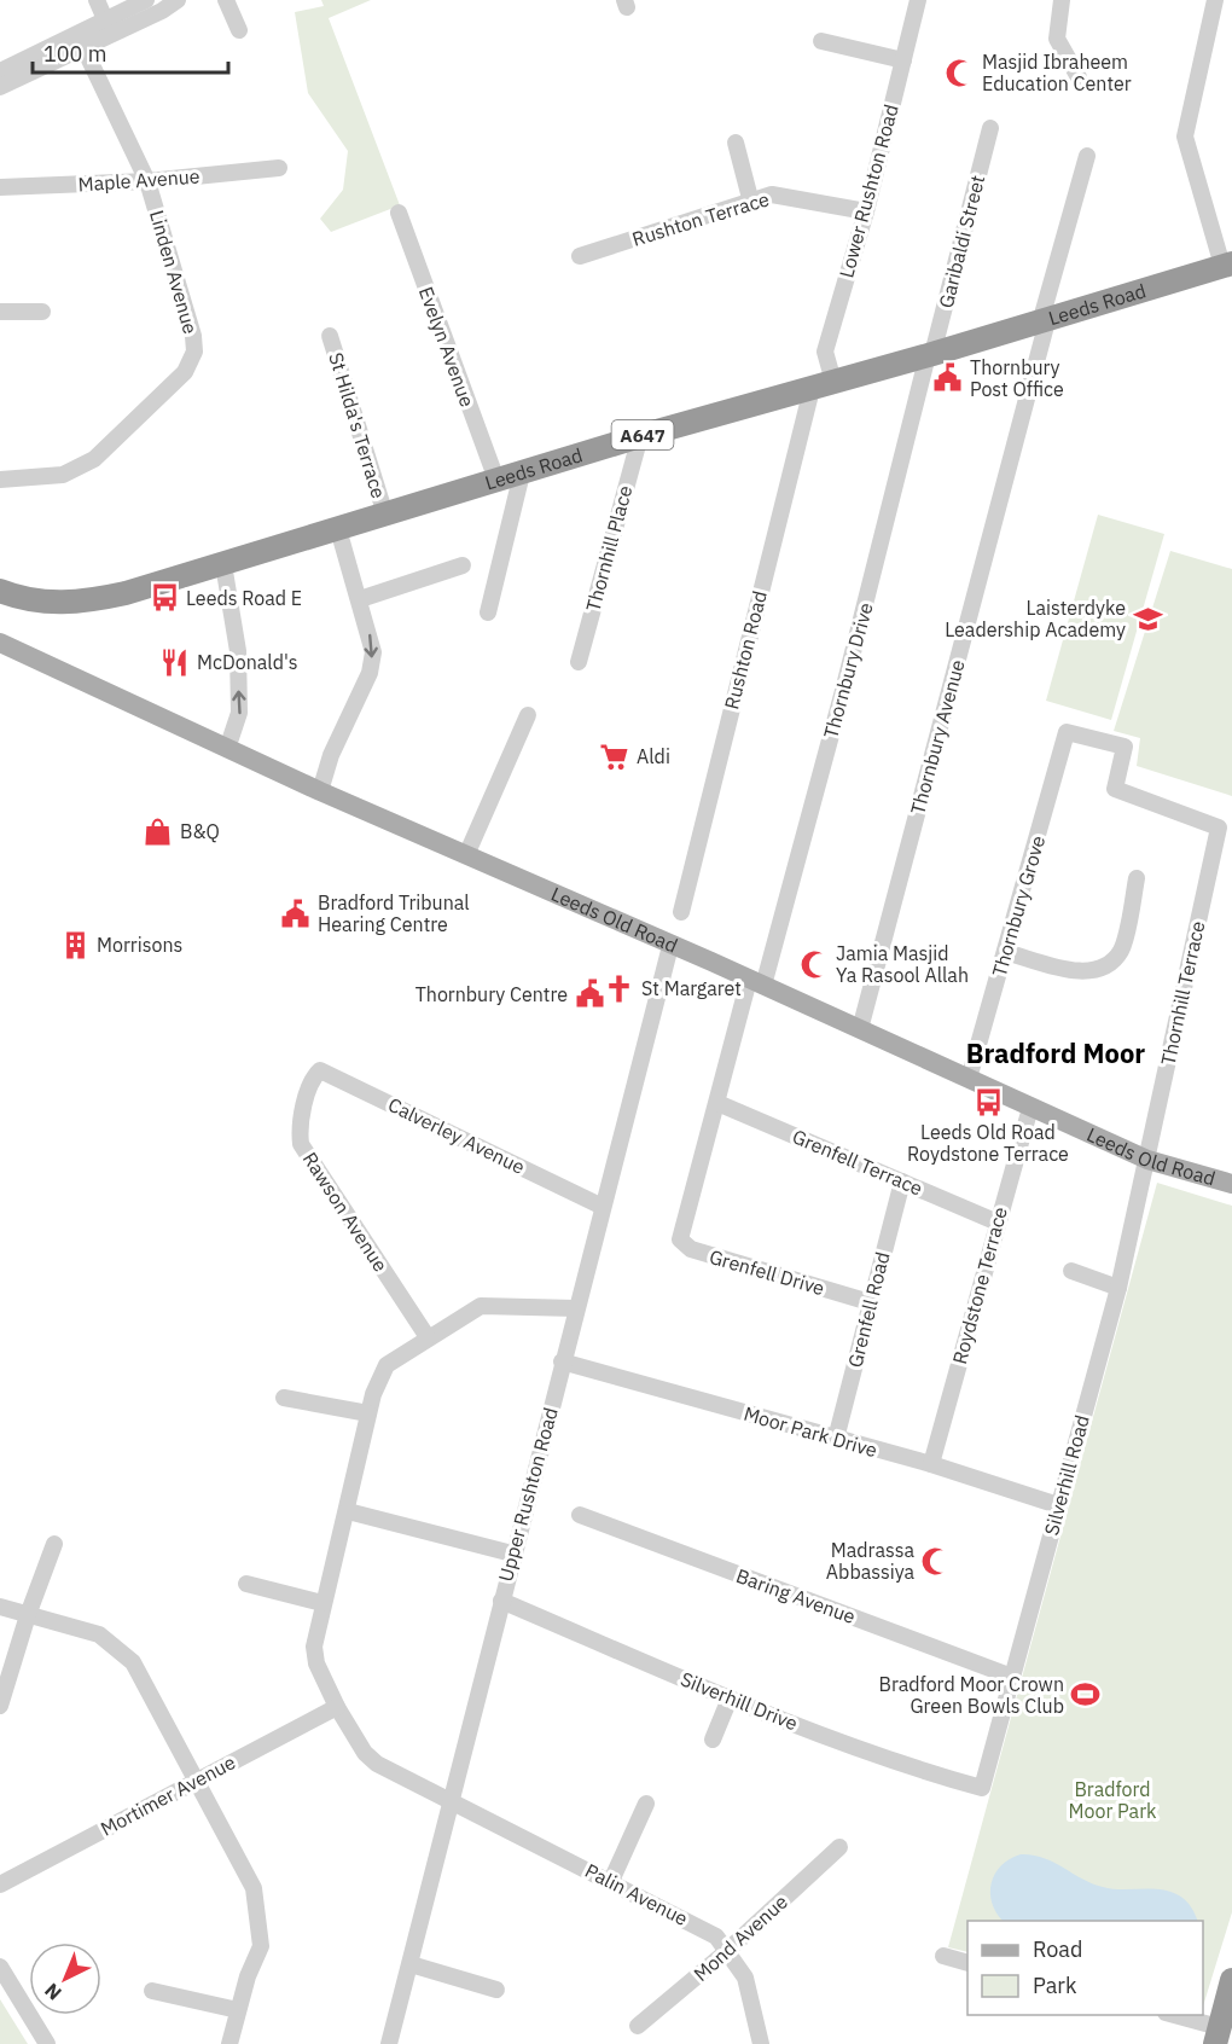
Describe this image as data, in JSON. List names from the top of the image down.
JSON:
{
  "streets": {
    "highway": ["Leeds Road", "A647"],
    "main road": ["Leeds Old Road"],
    "street": [
      "Maple Avenue",
      "Lower Rushton Road",
      "Rushton Terrace",
      "Garibaldi Street",
      "Linden Avenue",
      "Evelyn Avenue",
      "St Hilda's Terrace",
      "Thornhill Place",
      "Rushton Road",
      "Thornbury Drive",
      "Thornbury Avenue",
      "Thornbury Grove",
      "Thornhill Terrace",
      "Calverley Avenue",
      "Grenfell Terrace",
      "Rawson Avenue",
      "Grenfell Drive",
      "Roydstone Terrace",
      "Grenfell Road",
      "Moor Park Drive",
      "Silverhill Road",
      "Upper Rushton Road",
      "Baring Avenue",
      "Silverhill Drive",
      "Mortimer Avenue",
      "Palin Avenue",
      "Mond Avenue"
    ]
  },
  "crossings": [
    ["Maple Avenue", "Linden Avenue"],
    ["Lower Rushton Road", "Rushton Terrace"],
    ["Lower Rushton Road", "Leeds Road"],
    ["Lower Rushton Road", "Rushton Road"],
    ["Garibaldi Street", "Leeds Road"],
    ["Garibaldi Street", "Thornbury Drive"],
    ["Leeds Road", "Evelyn Avenue"],
    ["Leeds Road", "St Hilda's Terrace"],
    ["Leeds Road", "Thornhill Place"],
    ["Leeds Road", "Rushton Road"],
    ["Leeds Road", "Thornbury Drive"],
    ["Leeds Road", "Thornbury Avenue"],
    ["Thornbury Drive", "Leeds Old Road"],
    ["Thornbury Drive", "Grenfell Terrace"],
    ["Thornbury Drive", "Grenfell Drive"],
    ["Thornbury Avenue", "Leeds Old Road"],
    ["Thornbury Grove", "Leeds Old Road"],
    ["Thornbury Grove", "Thornhill Terrace"],
    ["Leeds Old Road", "Thornhill Terrace"],
    ["Leeds Old Road", "Roydstone Terrace"],
    ["Leeds Old Road", "Silverhill Road"],
    ["Leeds Old Road", "Upper Rushton Road"],
    ["Thornhill Terrace", "Silverhill Road"],
    ["Calverley Avenue", "Rawson Avenue"],
    ["Calverley Avenue", "Upper Rushton Road"],
    ["Grenfell Terrace", "Grenfell Drive"],
    ["Grenfell Terrace", "Roydstone Terrace"],
    ["Grenfell Terrace", "Grenfell Road"],
    ["Rawson Avenue", "Palin Avenue"],
    ["Grenfell Drive", "Grenfell Road"],
    ["Roydstone Terrace", "Moor Park Drive"],
    ["Grenfell Road", "Moor Park Drive"],
    ["Moor Park Drive", "Silverhill Road"],
    ["Moor Park Drive", "Upper Rushton Road"],
    ["Silverhill Road", "Baring Avenue"],
    ["Silverhill Road", "Silverhill Drive"],
    ["Upper Rushton Road", "Silverhill Drive"],
    ["Upper Rushton Road", "Palin Avenue"],
    ["Mortimer Avenue", "Palin Avenue"],
    ["Palin Avenue", "Mond Avenue"]
  ],
  "districts": ["Bradford Moor"],
  "parks": ["Bradford Moor Park"],
  "places": {
    "mosque": ["Masjid Ibraheem Education Center", "Jamia Masjid Ya Rasool Allah", "Madrassa Abbassiya"],
    "public building": ["Thornbury Post Office", "Bradford Tribunal Hearing Centre", "Thornbury Centre"],
    "bus stop": ["Leeds Road E", "Leeds Old Road Roydstone Terrace"],
    "school or university": ["Laisterdyke Leadership Academy"],
    "restaurant": ["McDonald's"],
    "supermarket": ["Aldi"],
    "shop": ["B&Q"],
    "building": ["Morrisons"],
    "church": ["St Margaret"],
    "sports": ["Bradford Moor Crown Green Bowls Club"]
  },
  "legend": ["Road", "Park"],
  "scale_bar": "100 m",
  "north": "bottom left"
}
